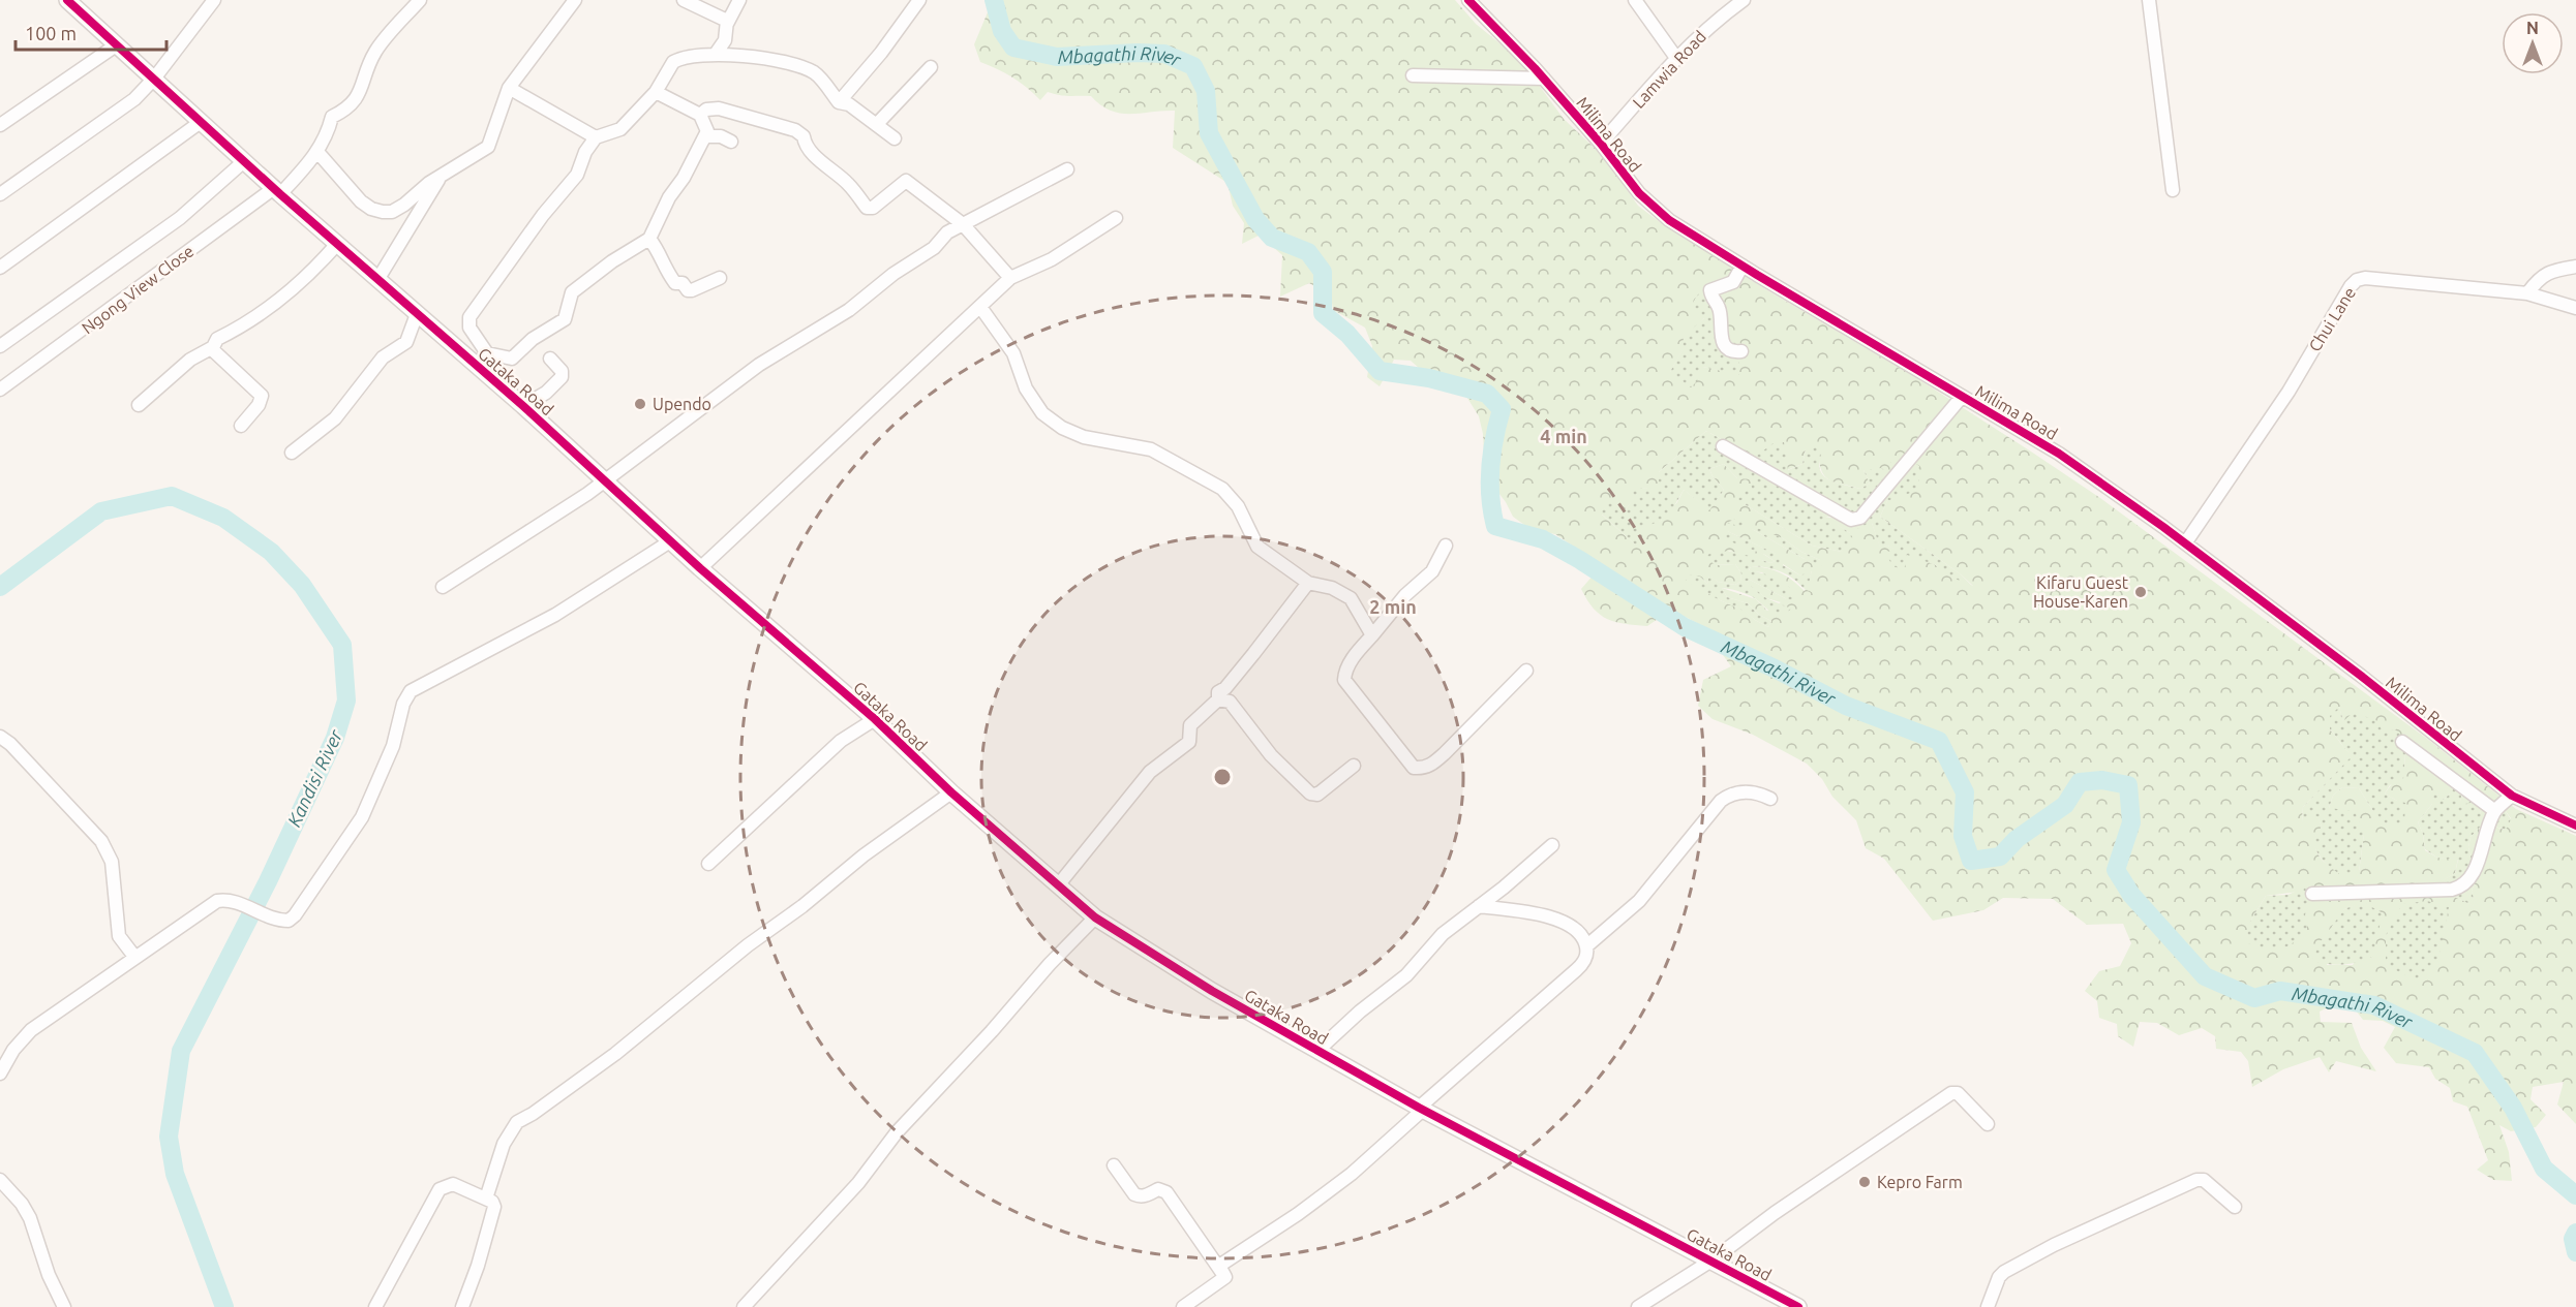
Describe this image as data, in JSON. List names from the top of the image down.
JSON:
{
  "streets": {
    "street": [
      "Lamwia Road",
      "Milima Road",
      "Ngong View Close",
      "Chui Lane",
      "Gataka Road"
    ]
  },
  "crossings": [
    ["Lamwia Road", "Milima Road"],
    ["Milima Road", "Chui Lane"],
    ["Ngong View Close", "Gataka Road"]
  ],
  "water": ["Mbagathi River", "Kandisi River"],
  "places": ["Upendo", "Kifaru Guest House-Karen", "Kepro Farm"],
  "scale_bar": "100 m",
  "north": "top",
  "rings": ["4 min", "2 min"]
}
